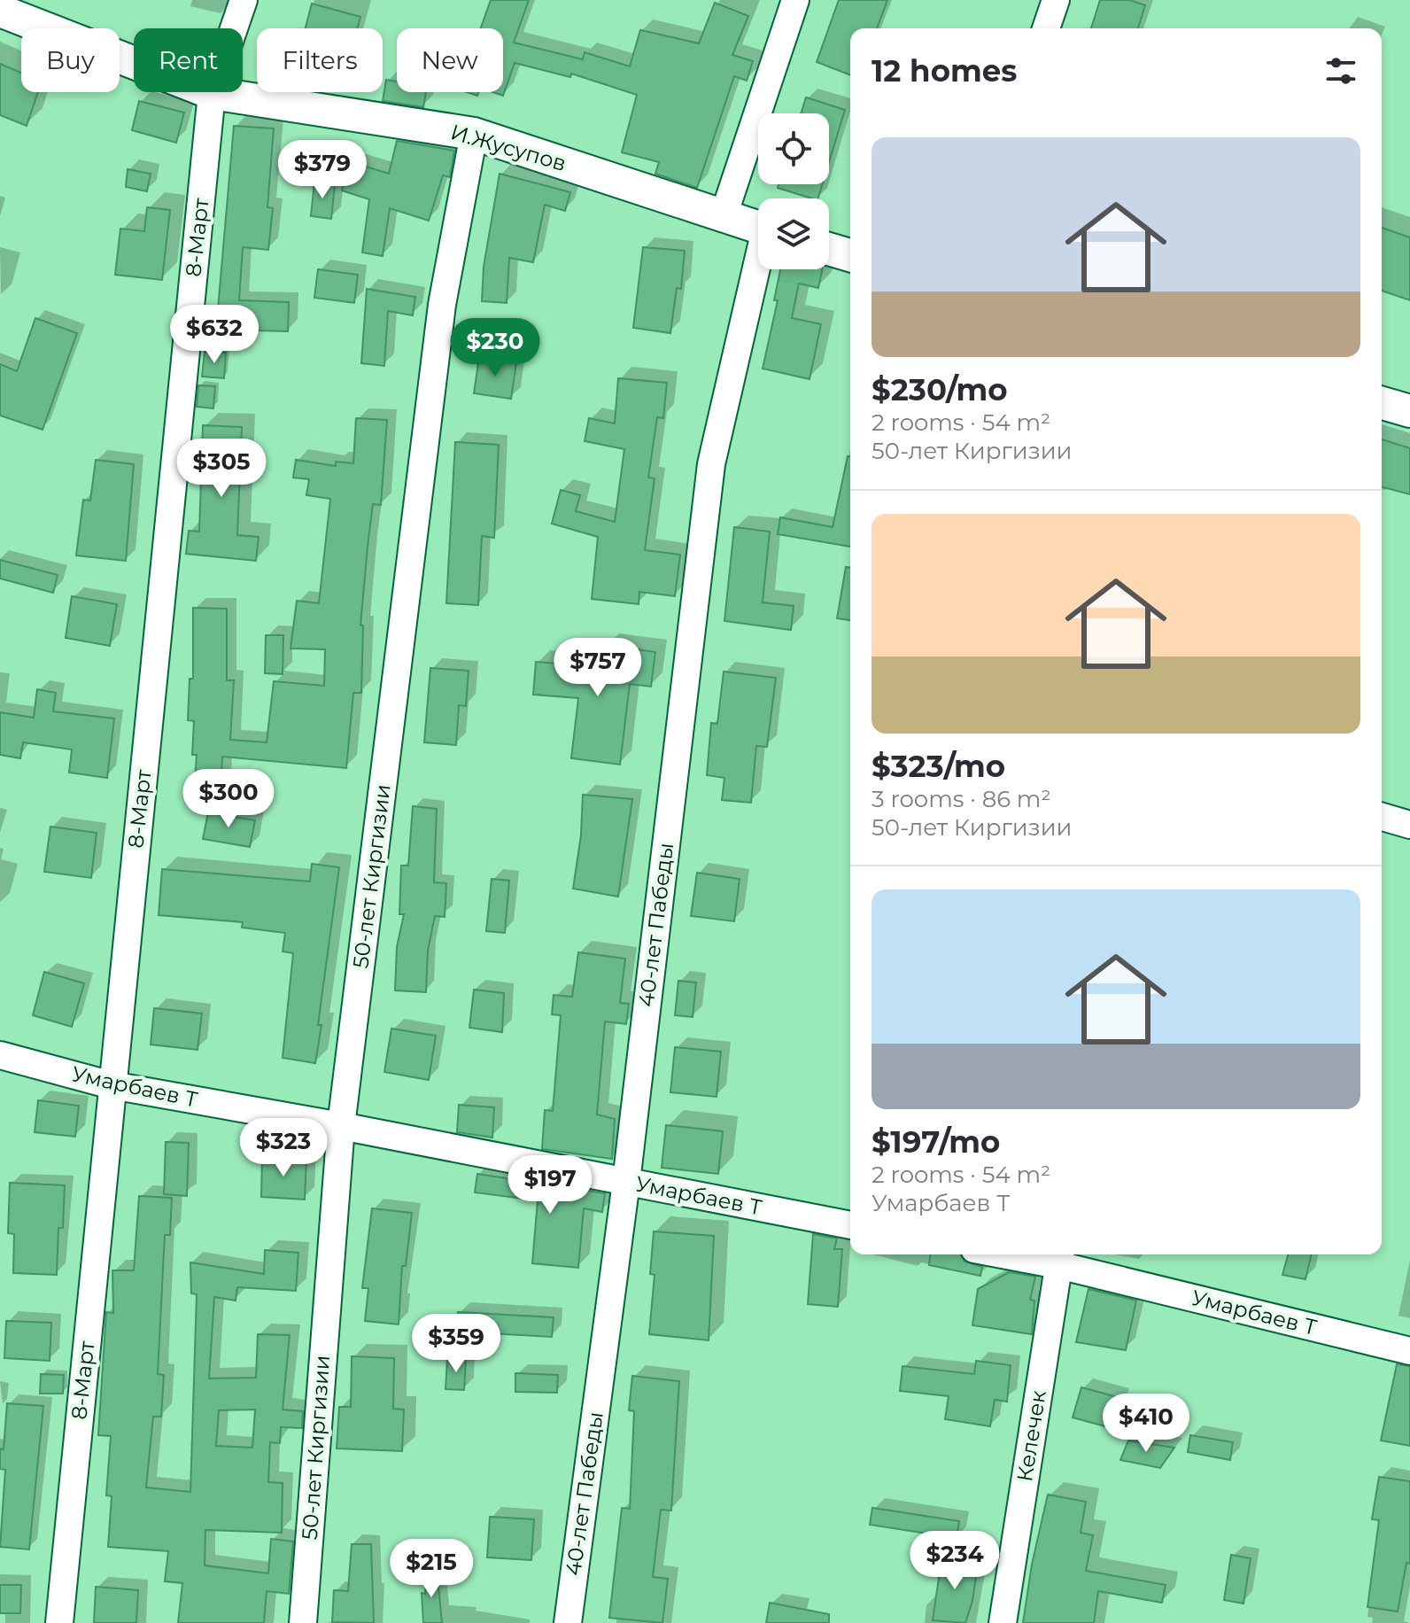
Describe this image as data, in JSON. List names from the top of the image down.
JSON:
{
  "streets": {
    "street": [
      "И.Жусупов",
      "8-Март",
      "50-лет Киргизии",
      "40-лет Пабеды",
      "Умарбаев Т",
      "Келечек"
    ]
  },
  "crossings": [
    ["И.Жусупов", "8-Март"],
    ["И.Жусупов", "50-лет Киргизии"],
    ["8-Март", "Умарбаев Т"],
    ["50-лет Киргизии", "Умарбаев Т"],
    ["40-лет Пабеды", "Умарбаев Т"],
    ["Умарбаев Т", "Келечек"]
  ],
  "page": {
    "chip": [
      "Buy",
      "Rent",
      "Filters",
      "New"
    ],
    "heading": "12 homes",
    "list": [
      {
        "name": "$230/mo",
        "note": "2 rooms · 54 m² · 50-лет Киргизии"
      },
      {
        "name": "$323/mo",
        "note": "3 rooms · 86 m² · 50-лет Киргизии"
      },
      {
        "name": "$197/mo",
        "note": "2 rooms · 54 m² · Умарбаев Т"
      }
    ],
    "price": [
      "$379",
      "$632",
      "$230",
      "$305",
      "$757",
      "$300",
      "$323",
      "$197",
      "$359",
      "$410",
      "$234",
      "$215"
    ]
  }
}
